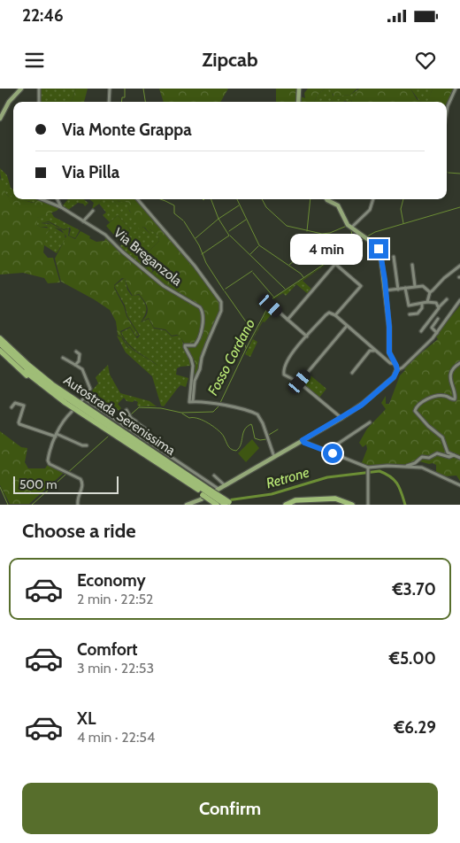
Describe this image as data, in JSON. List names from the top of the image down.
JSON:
{
  "streets": {
    "highway": ["Autostrada Serenissima"],
    "street": ["Via Breganzola"]
  },
  "water": ["Fosso Cordano", "Retrone"],
  "scale_bar": "500 m",
  "page": {
    "status": "22:46",
    "header": "Zipcab",
    "banner": ["Via Monte Grappa", "Via Pilla"],
    "bubble": "4 min",
    "scale": "500 m",
    "heading": "Choose a ride",
    "list": [
      {
        "name": "Economy",
        "note": "2 min · 22:52",
        "value": "€3.70"
      },
      {
        "name": "Comfort",
        "note": "3 min · 22:53",
        "value": "€5.00"
      },
      {
        "name": "XL",
        "note": "4 min · 22:54",
        "value": "€6.29"
      }
    ],
    "buttons": "Confirm"
  }
}
